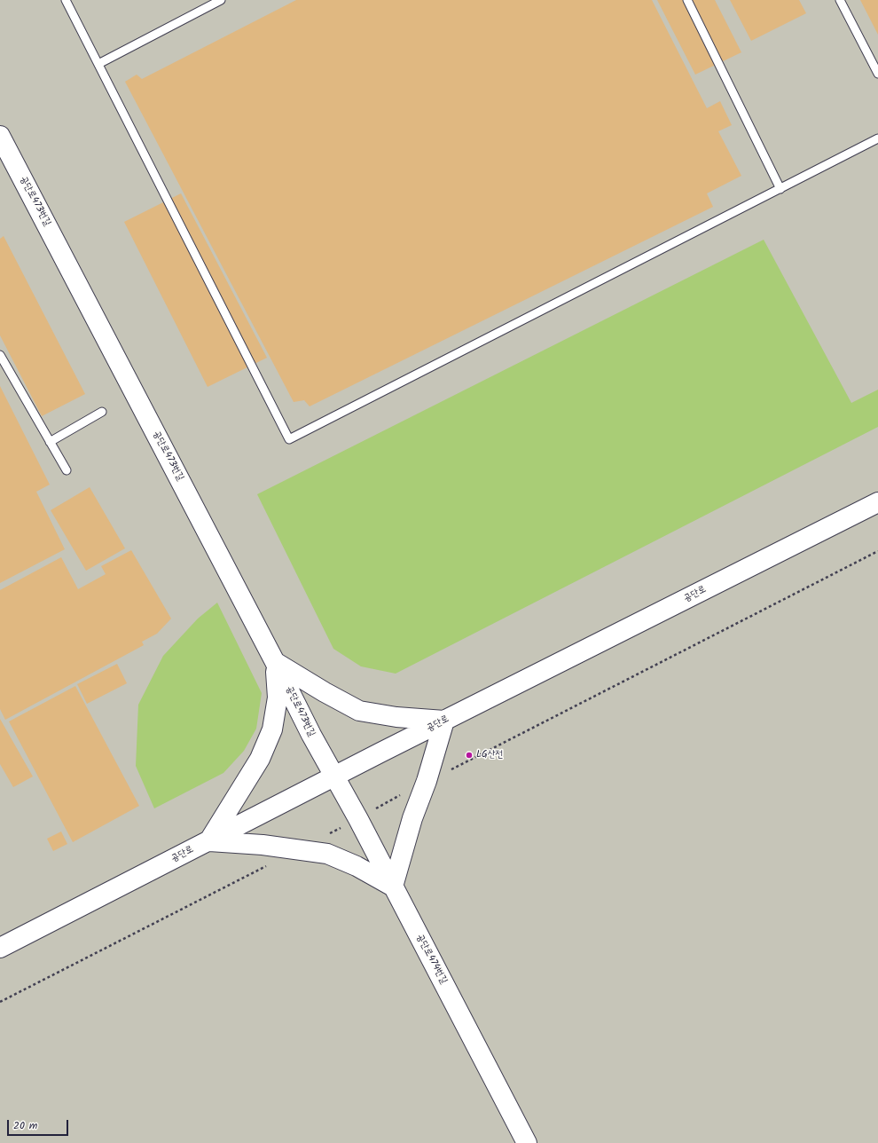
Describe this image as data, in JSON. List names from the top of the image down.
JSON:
{
  "streets": {
    "main road": ["공단로473번길", "공단로", "공단로474번길"]
  },
  "crossings": [
    ["공단로473번길", "공단로"],
    ["공단로473번길", "공단로474번길"],
    ["공단로", "공단로474번길"]
  ],
  "places": ["LG산전"],
  "scale_bar": "20 m"
}
